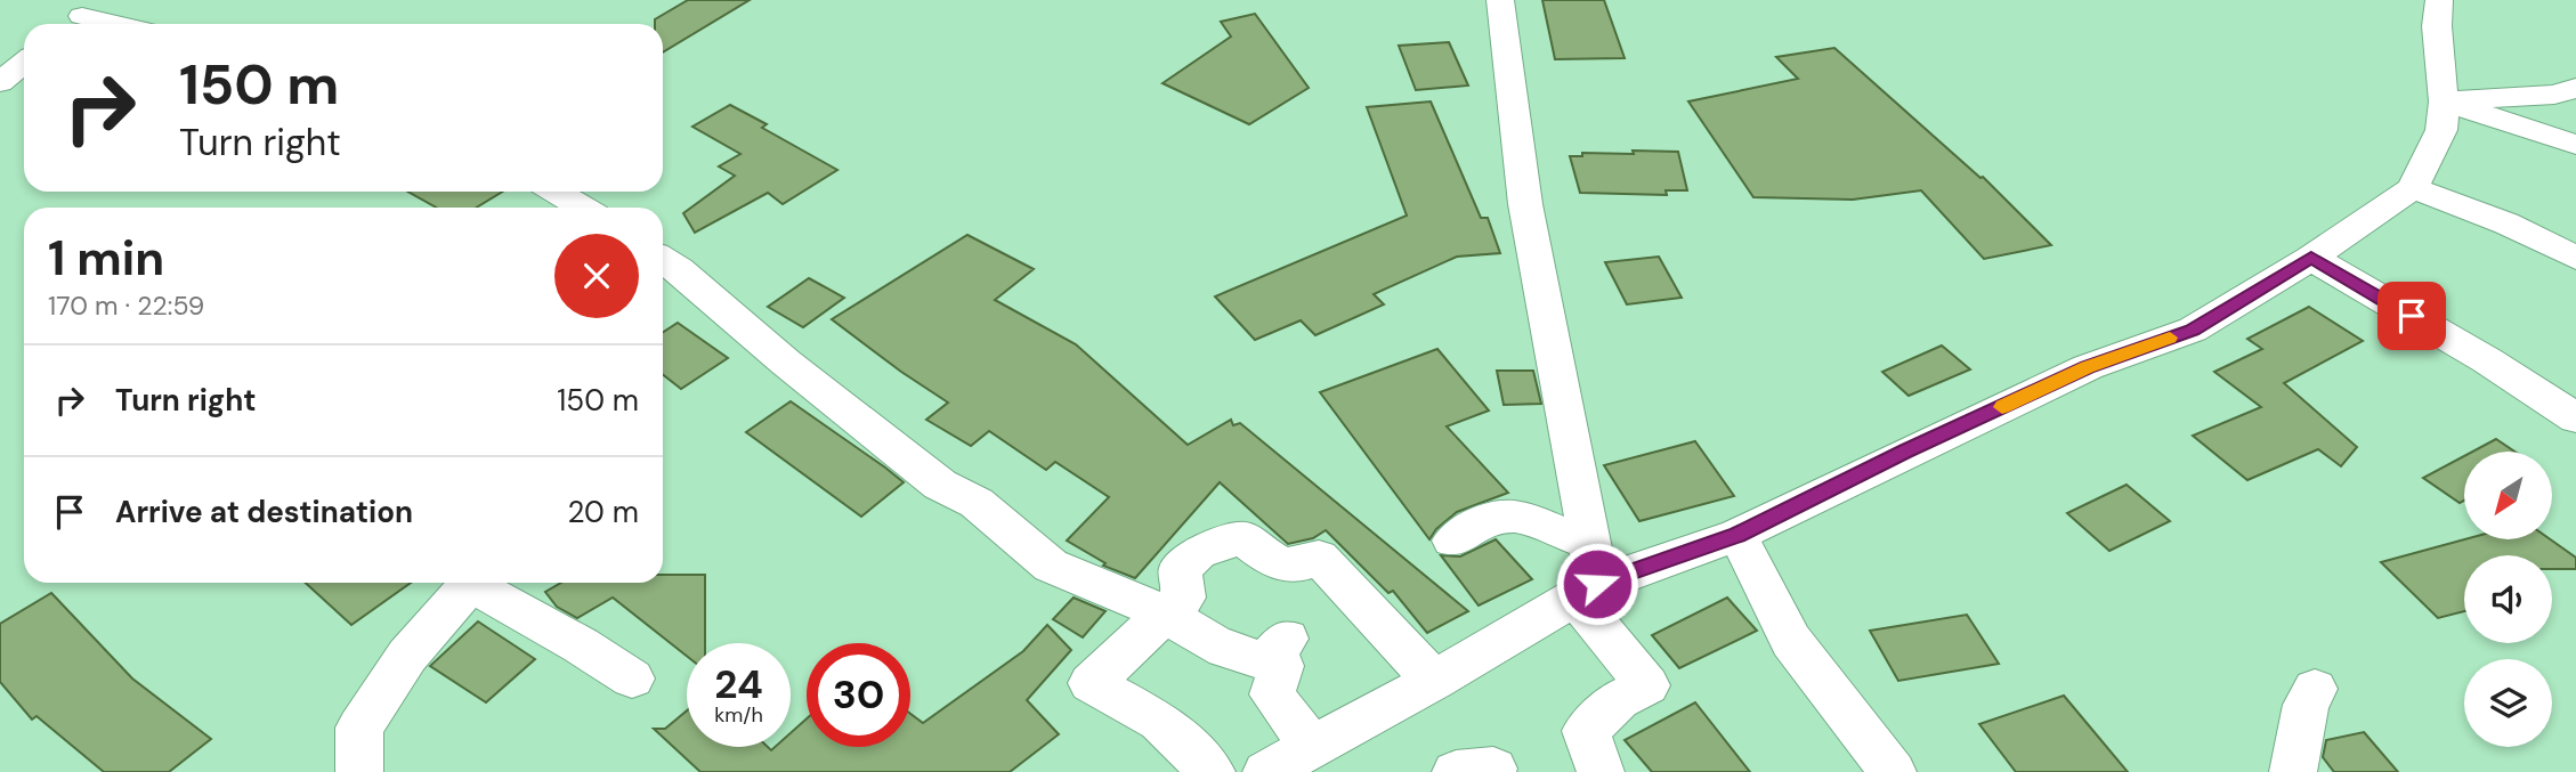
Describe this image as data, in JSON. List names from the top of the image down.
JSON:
{
  "north": "bottom left",
  "page": {
    "turn": ["150 m", "Turn right"],
    "heading": ["1 min", "170 m · 22:59"],
    "list": [
      {
        "name": "Turn right",
        "value": "150 m"
      },
      {
        "name": "Arrive at destination",
        "value": "20 m"
      }
    ],
    "speed": "24 km/h",
    "limit": "30"
  }
}
